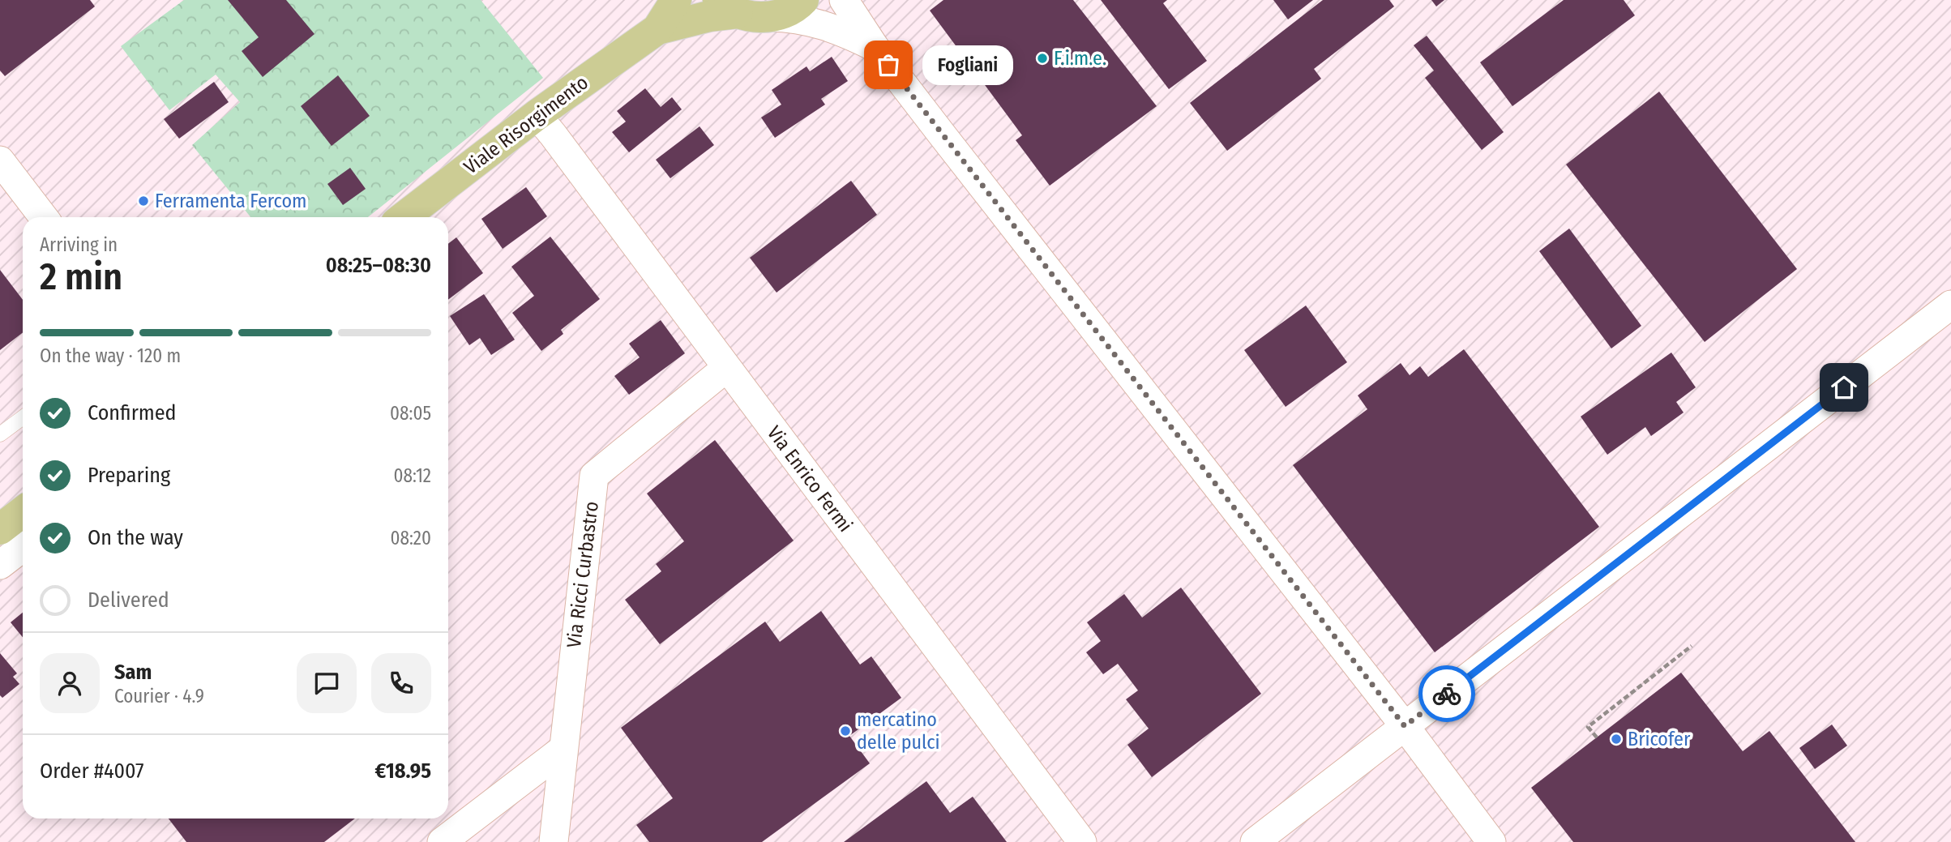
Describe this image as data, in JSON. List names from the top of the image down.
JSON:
{
  "streets": {
    "main road": ["Viale Risorgimento"],
    "street": ["Via Enrico Fermi", "Via Ricci Curbastro"]
  },
  "crossings": [
    ["Viale Risorgimento", "Via Enrico Fermi"],
    ["Via Enrico Fermi", "Via Ricci Curbastro"]
  ],
  "places": [
    "F.i.m.e.",
    "Fogliani",
    "Ferramenta Fercom",
    "mercatino delle pulci",
    "Bricofer"
  ],
  "page": {
    "bubble": "Fogliani",
    "heading": ["2 min", "Arriving in", "08:25–08:30"],
    "panel": [
      "Sam",
      "Courier · 4.9",
      "Order #4007",
      "€18.95"
    ],
    "bar": "On the way · 120 m",
    "list": [
      ["Confirmed", "08:05"],
      ["Preparing", "08:12"],
      ["On the way", "08:20"],
      "Delivered"
    ]
  }
}
